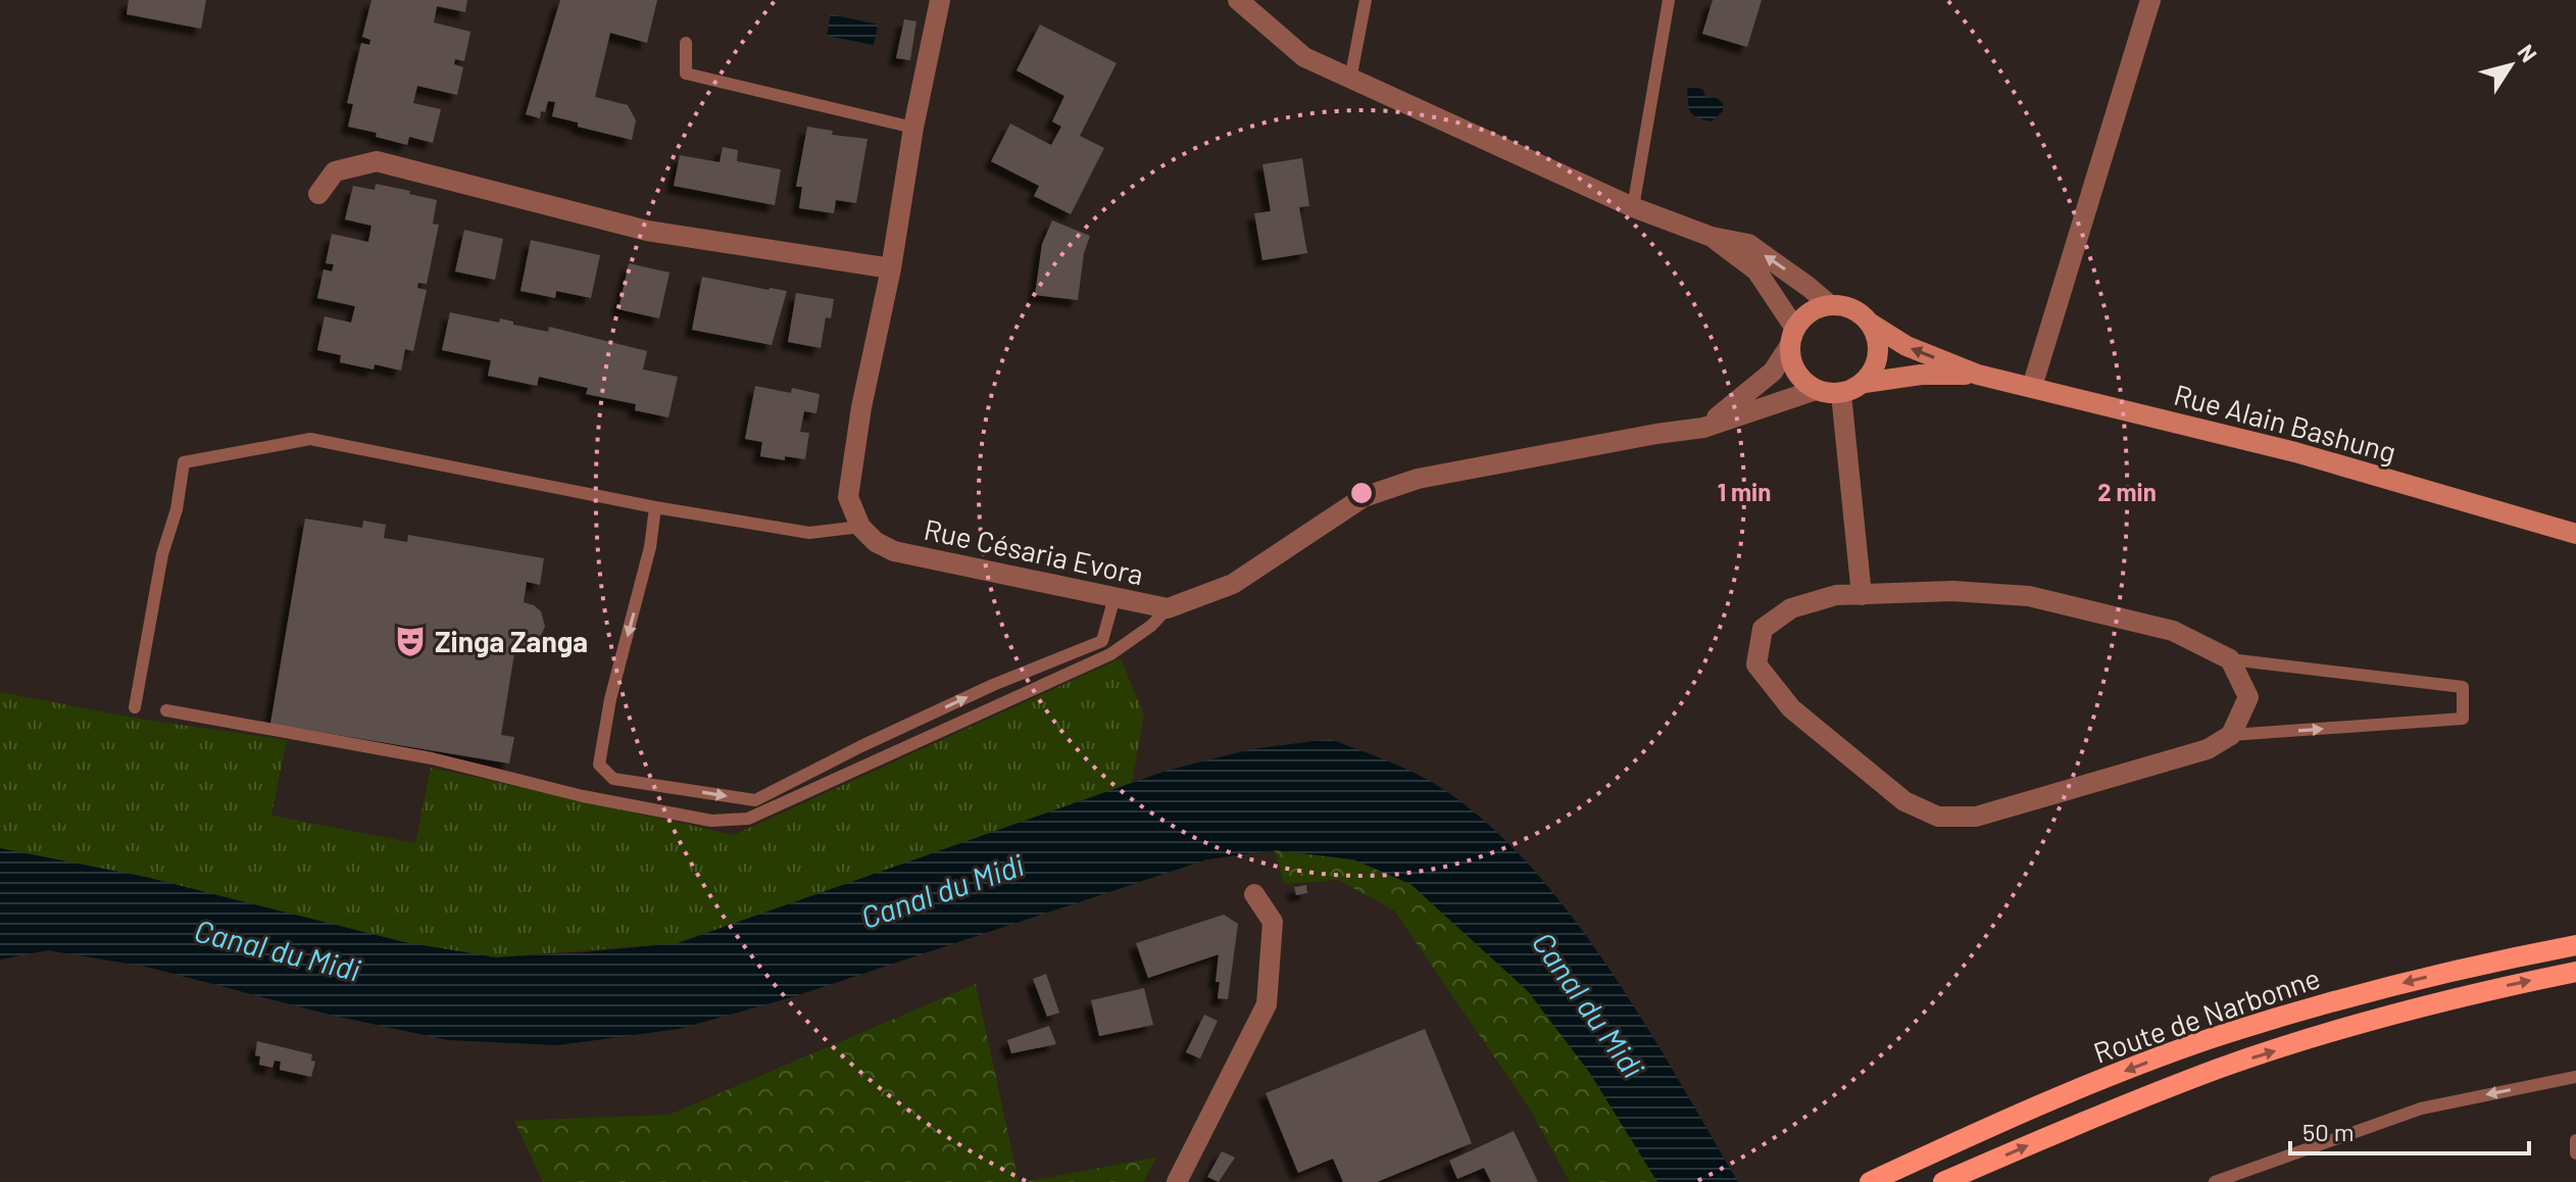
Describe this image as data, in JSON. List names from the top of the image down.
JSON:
{
  "streets": {
    "main road": ["Route de Narbonne"],
    "street": ["Rue Alain Bashung", "Rue Césaria Evora"]
  },
  "crossings": [
    ["Rue Alain Bashung", "Rue Césaria Evora"]
  ],
  "water": ["Canal du Midi"],
  "places": {
    "theatre": ["Zinga Zanga"]
  },
  "scale_bar": "50 m",
  "north": "top right",
  "rings": ["1 min", "2 min"]
}
